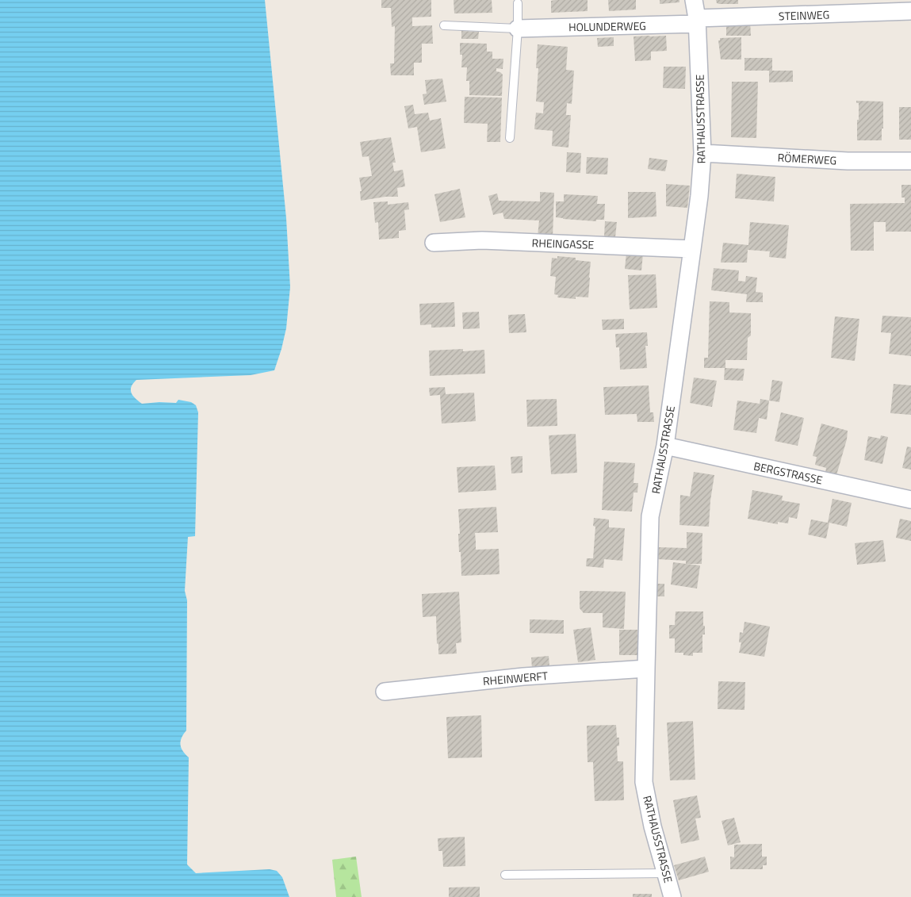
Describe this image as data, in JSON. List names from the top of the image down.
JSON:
{
  "streets": {
    "street": [
      "STEINWEG",
      "HOLUNDERWEG",
      "RATHAUSSTRASSE",
      "RÖMERWEG",
      "RHEINGASSE",
      "BERGSTRASSE",
      "RHEINWERFT"
    ]
  },
  "crossings": [
    ["STEINWEG", "HOLUNDERWEG"],
    ["STEINWEG", "RATHAUSSTRASSE"],
    ["HOLUNDERWEG", "RATHAUSSTRASSE"],
    ["RATHAUSSTRASSE", "RÖMERWEG"],
    ["RATHAUSSTRASSE", "RHEINGASSE"],
    ["RATHAUSSTRASSE", "BERGSTRASSE"],
    ["RATHAUSSTRASSE", "RHEINWERFT"]
  ]
}
